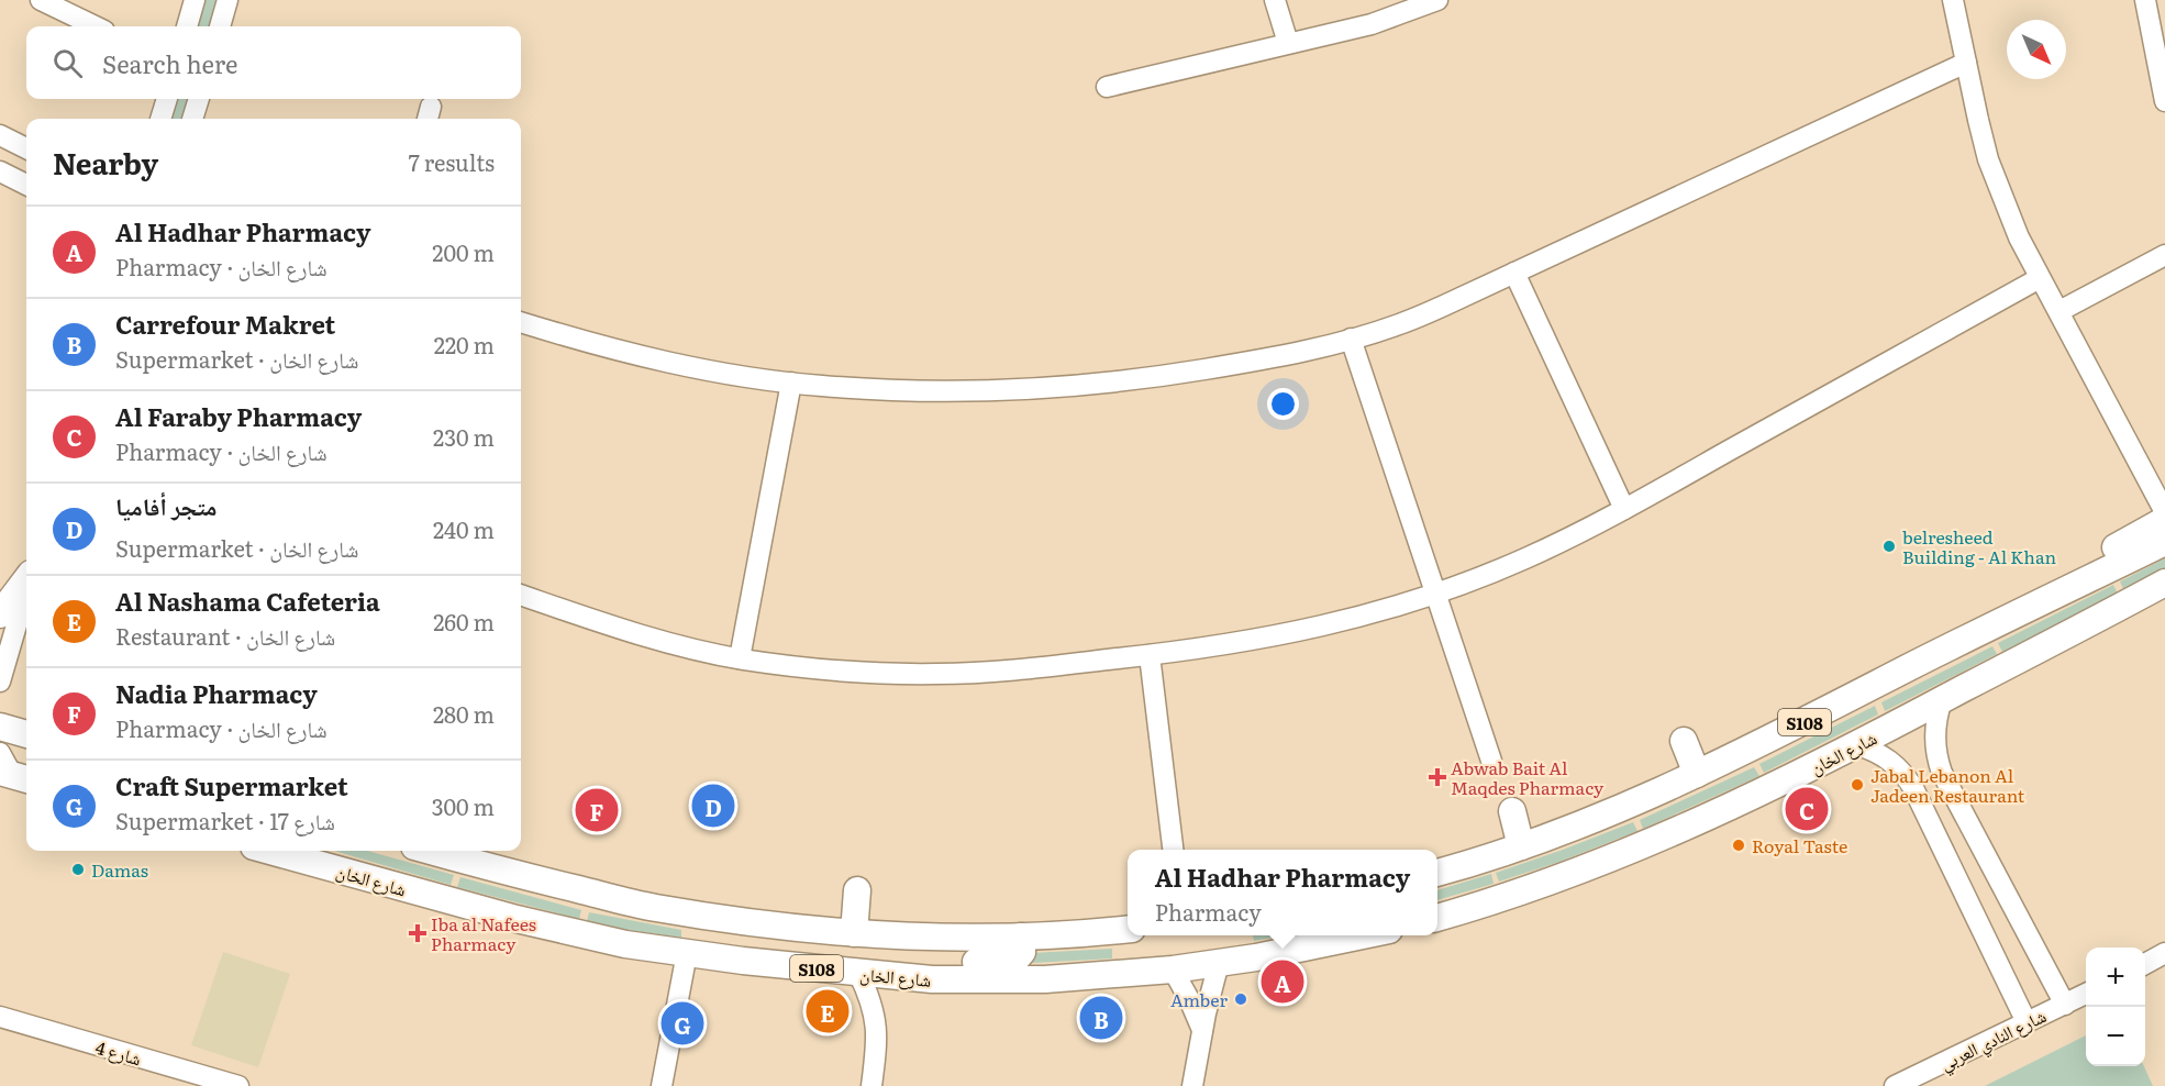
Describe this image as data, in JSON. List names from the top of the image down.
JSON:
{
  "streets": {
    "main road": ["S108", "شارع الخان"],
    "street": ["شارع النادي العربي", "شارع 4"]
  },
  "places": {
    "other": [
      "belresheed Building - Al Khan",
      "Jabal Lebanon Al Jadeen Restaurant",
      "Royal Taste",
      "Damas",
      "Amber"
    ],
    "health": ["Abwab Bait Al Maqdes Pharmacy", "Iba al Nafees Pharmacy"]
  },
  "north": "bottom right",
  "page": {
    "search": "Search here",
    "heading": ["Nearby", "7 results"],
    "list": [
      {
        "mark": "A",
        "name": "Al Hadhar Pharmacy",
        "note": "Pharmacy · شارع الخان",
        "value": "200 m"
      },
      {
        "mark": "B",
        "name": "Carrefour Makret",
        "note": "Supermarket · شارع الخان",
        "value": "220 m"
      },
      {
        "mark": "C",
        "name": "Al Faraby Pharmacy",
        "note": "Pharmacy · شارع الخان",
        "value": "230 m"
      },
      {
        "mark": "D",
        "name": "متجر أفاميا",
        "note": "Supermarket · شارع الخان",
        "value": "240 m"
      },
      {
        "mark": "E",
        "name": "Al Nashama Cafeteria",
        "note": "Restaurant · شارع الخان",
        "value": "260 m"
      },
      {
        "mark": "F",
        "name": "Nadia Pharmacy",
        "note": "Pharmacy · شارع الخان",
        "value": "280 m"
      },
      {
        "mark": "G",
        "name": "Craft Supermarket",
        "note": "Supermarket · شارع 17",
        "value": "300 m"
      }
    ],
    "pins": [
      "D",
      "C",
      "F",
      "A",
      "E",
      "B",
      "G"
    ],
    "popup": ["Al Hadhar Pharmacy", "Pharmacy"],
    "map_buttons": ["+", "−"]
  }
}
